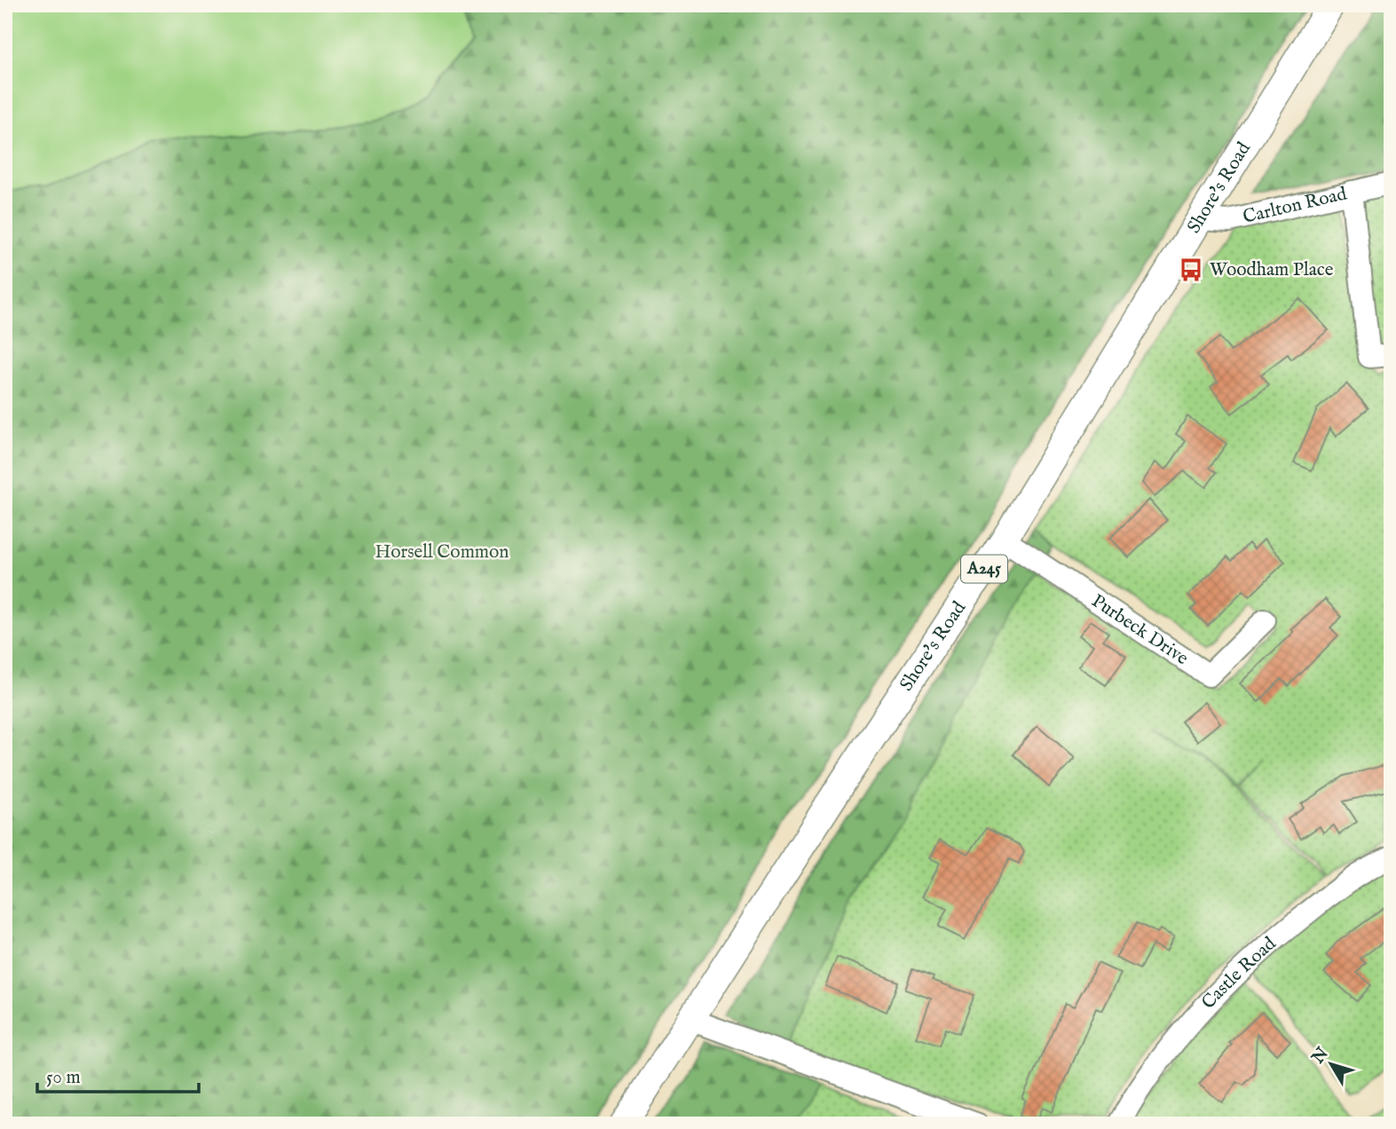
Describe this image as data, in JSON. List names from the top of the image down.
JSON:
{
  "streets": {
    "main road": ["Shore's Road", "A245"],
    "street": ["Carlton Road", "Purbeck Drive", "Castle Road"]
  },
  "crossings": [
    ["Shore's Road", "Carlton Road"],
    ["Shore's Road", "Purbeck Drive"]
  ],
  "parks": ["Horsell Common"],
  "places": {
    "bus stop": ["Woodham Place"]
  },
  "scale_bar": "50 m",
  "north": "top left"
}
